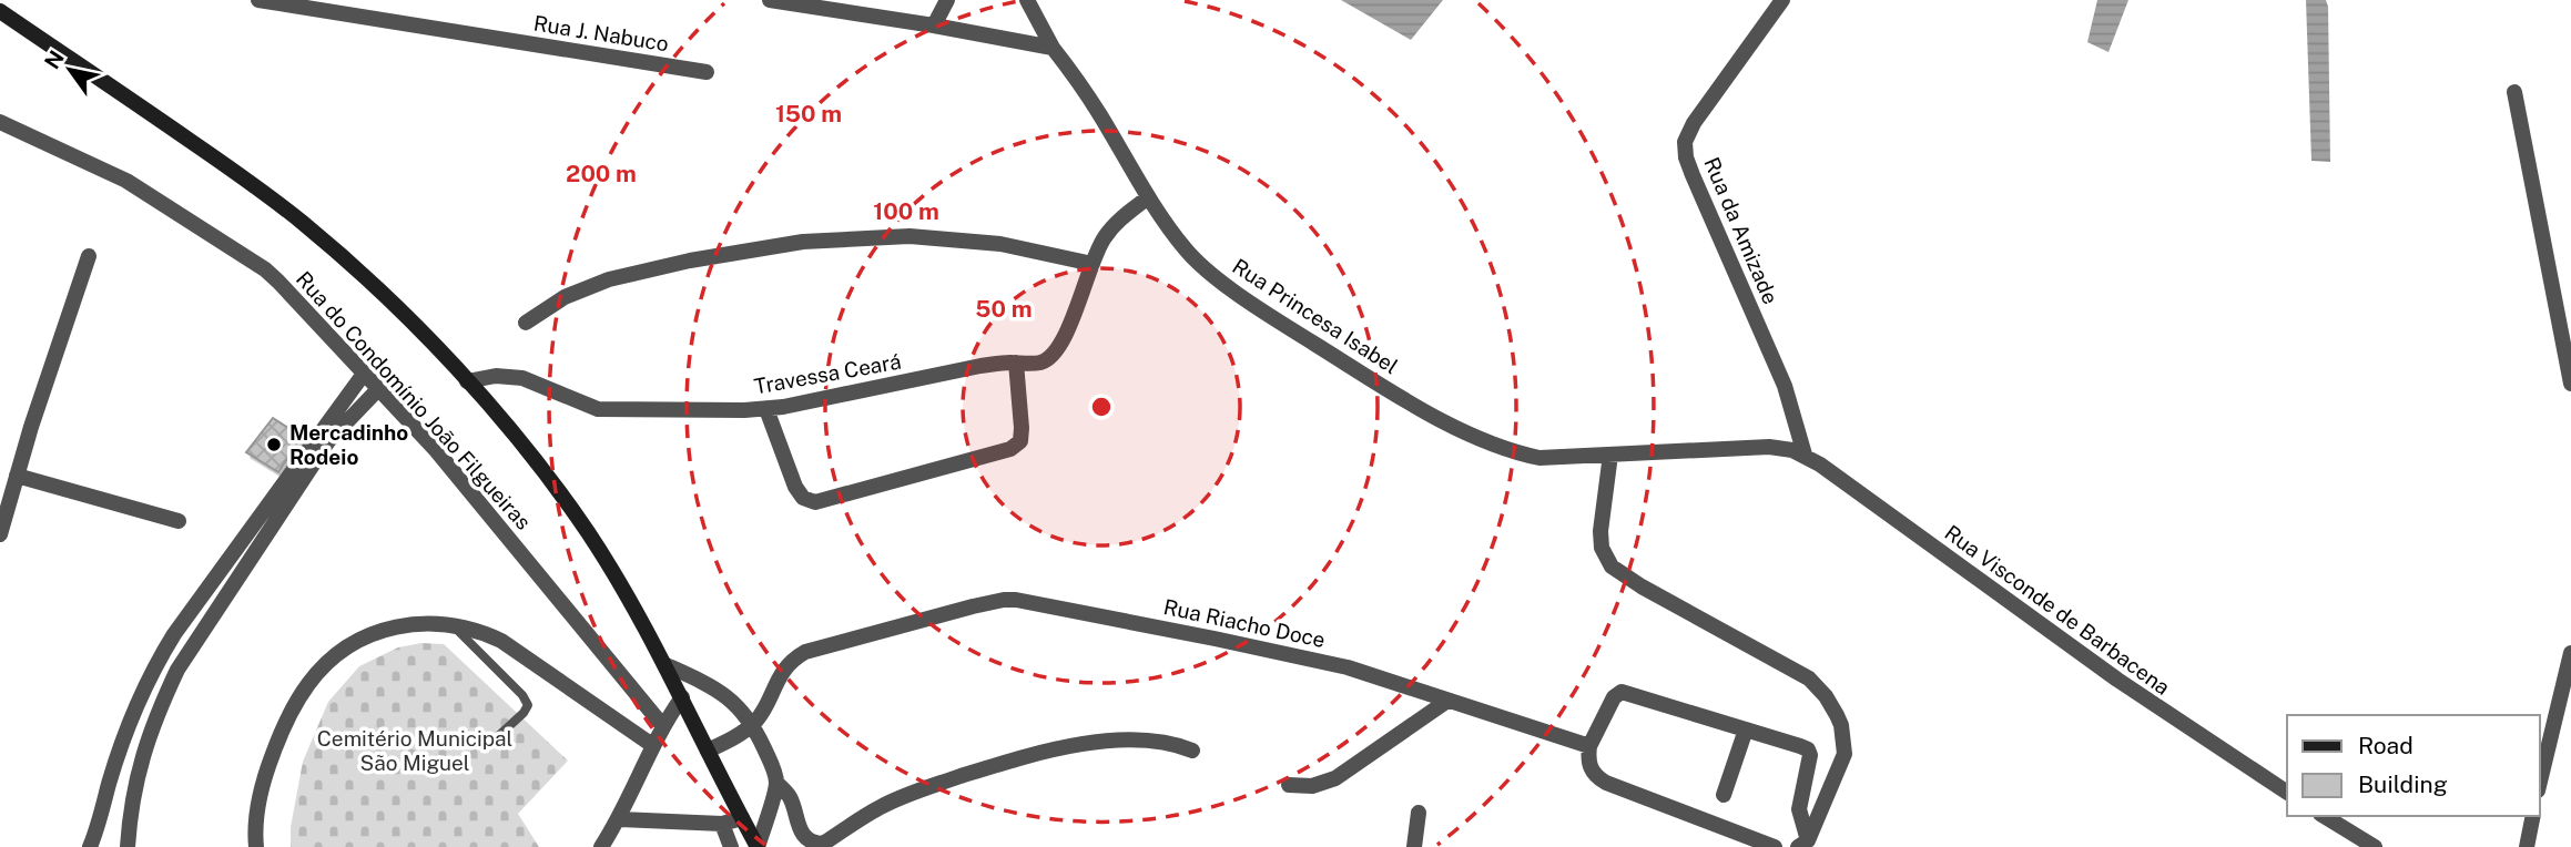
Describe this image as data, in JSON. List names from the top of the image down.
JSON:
{
  "streets": {
    "street": [
      "Rua J. Nabuco",
      "Rua da Amizade",
      "Rua Princesa Isabel",
      "Travessa Ceará",
      "Rua do Condomínio João Filgueiras",
      "Rua Visconde de Barbacena",
      "Rua Riacho Doce"
    ]
  },
  "crossings": [
    ["Rua da Amizade", "Rua Princesa Isabel"],
    ["Rua da Amizade", "Rua Visconde de Barbacena"],
    ["Rua Princesa Isabel", "Travessa Ceará"],
    ["Rua Princesa Isabel", "Rua Visconde de Barbacena"]
  ],
  "parks": ["Cemitério Municipal São Miguel"],
  "places": ["Mercadinho Rodeio"],
  "legend": ["Road", "Building"],
  "north": "top left",
  "rings": [
    "150 m",
    "200 m",
    "100 m",
    "50 m"
  ]
}
